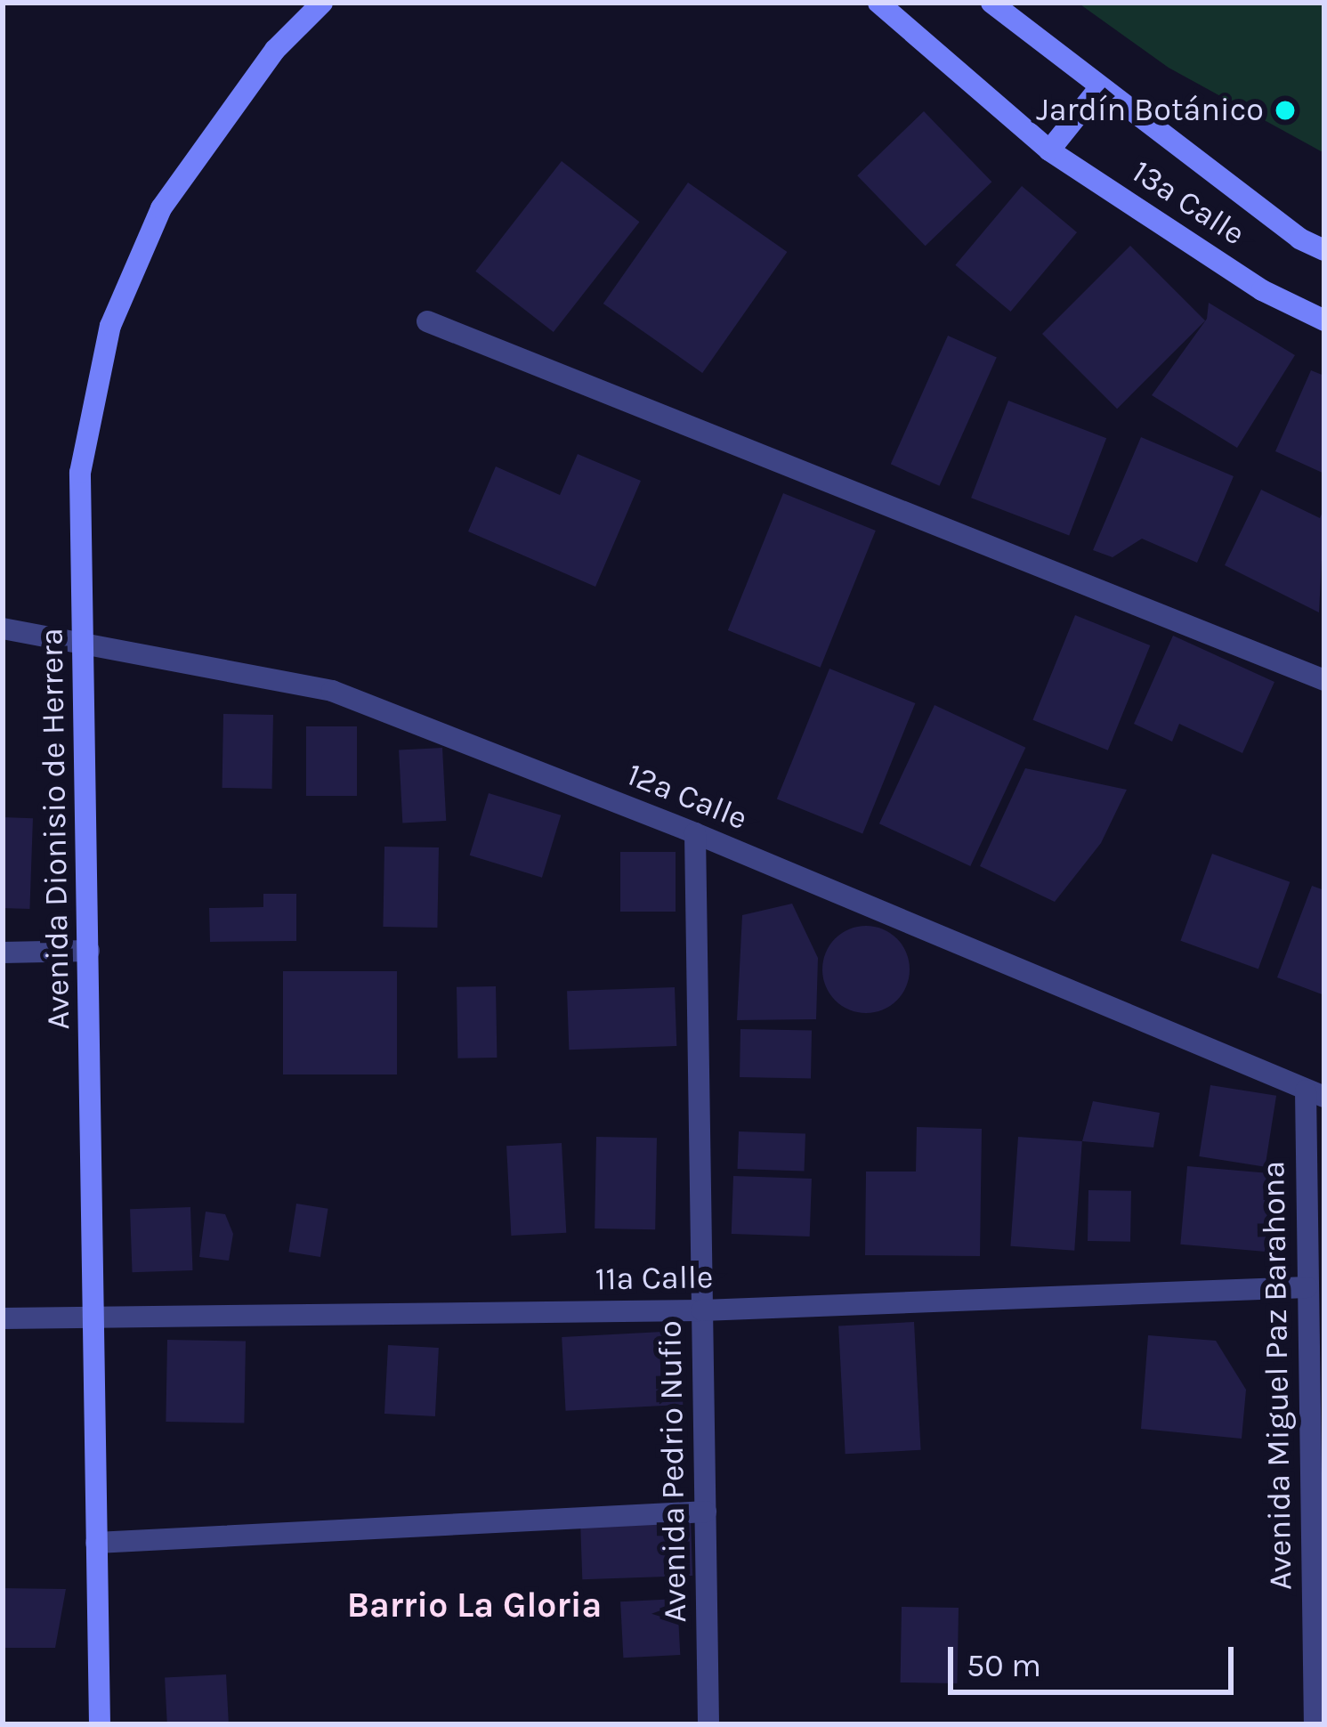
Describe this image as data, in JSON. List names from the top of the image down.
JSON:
{
  "streets": {
    "street": [
      "13a Calle",
      "12a Calle",
      "Avenida Dionisio de Herrera",
      "11a Calle",
      "Avenida Miguel Paz Barahona",
      "Avenida Pedrio Nufio"
    ]
  },
  "crossings": [
    ["12a Calle", "Avenida Dionisio de Herrera"],
    ["12a Calle", "Avenida Miguel Paz Barahona"],
    ["12a Calle", "Avenida Pedrio Nufio"],
    ["Avenida Dionisio de Herrera", "11a Calle"],
    ["11a Calle", "Avenida Miguel Paz Barahona"],
    ["11a Calle", "Avenida Pedrio Nufio"]
  ],
  "districts": ["Barrio La Gloria"],
  "places": ["Jardín Botánico"],
  "scale_bar": "50 m"
}
